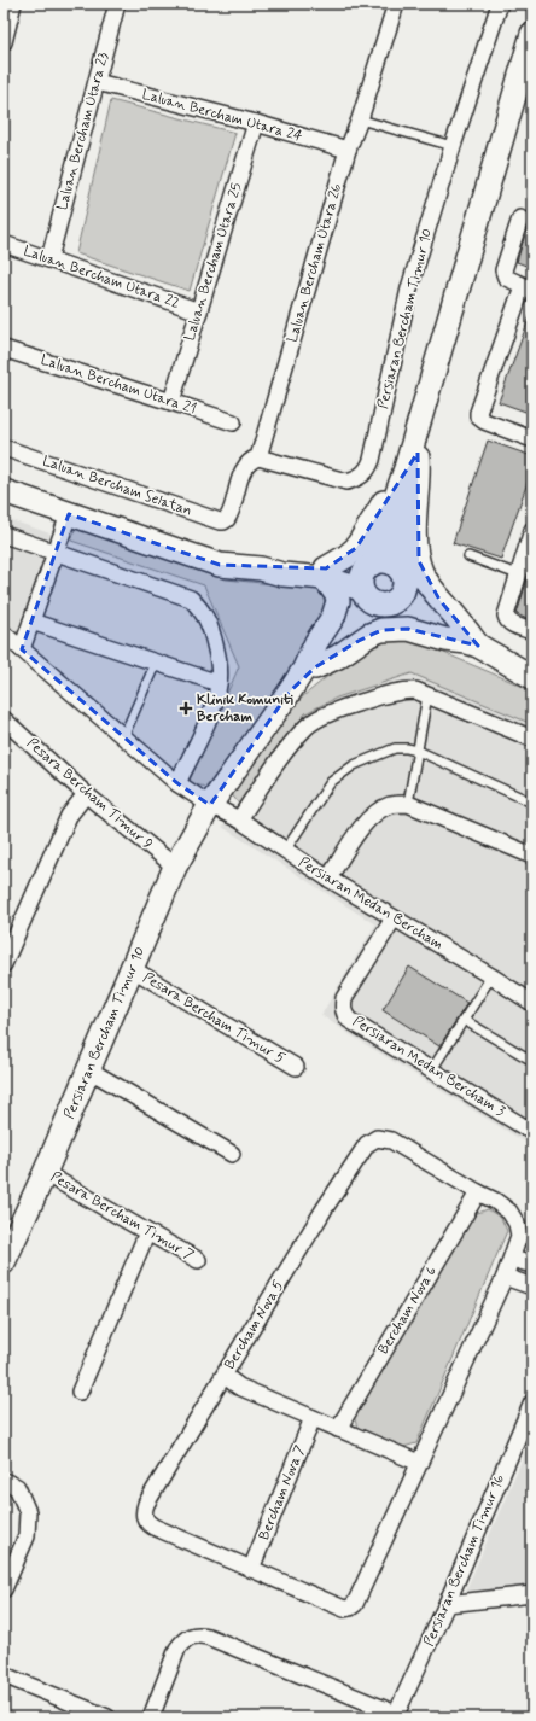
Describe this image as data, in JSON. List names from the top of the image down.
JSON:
{
  "streets": {
    "street": [
      "Laluan Bercham Utara 24",
      "Laluan Bercham Utara 23",
      "Laluan Bercham Utara 25",
      "Laluan Bercham Utara 26",
      "Laluan Bercham Utara 22",
      "Persiaran Bercham Timur 10",
      "Laluan Bercham Utara 21",
      "Laluan Bercham Selatan",
      "Pesara Bercham Timur 9",
      "Persiaran Medan Bercham",
      "Pesara Bercham Timur 5",
      "Persiaran Medan Bercham 3",
      "Pesara Bercham Timur 7",
      "Bercham Nova 6",
      "Bercham Nova 5",
      "Bercham Nova 7",
      "Persiaran Bercham Timur 16"
    ]
  },
  "crossings": [
    ["Laluan Bercham Utara 24", "Laluan Bercham Utara 23"],
    ["Laluan Bercham Utara 24", "Laluan Bercham Utara 25"],
    ["Laluan Bercham Utara 24", "Laluan Bercham Utara 26"],
    ["Laluan Bercham Utara 23", "Laluan Bercham Utara 22"],
    ["Laluan Bercham Utara 25", "Laluan Bercham Utara 22"],
    ["Laluan Bercham Utara 25", "Laluan Bercham Utara 21"],
    ["Laluan Bercham Utara 26", "Persiaran Bercham Timur 10"],
    ["Laluan Bercham Utara 26", "Laluan Bercham Selatan"],
    ["Persiaran Bercham Timur 10", "Pesara Bercham Timur 9"],
    ["Persiaran Bercham Timur 10", "Persiaran Medan Bercham"],
    ["Persiaran Bercham Timur 10", "Pesara Bercham Timur 5"],
    ["Persiaran Bercham Timur 10", "Pesara Bercham Timur 7"],
    ["Persiaran Medan Bercham", "Persiaran Medan Bercham 3"],
    ["Bercham Nova 6", "Bercham Nova 5"],
    ["Bercham Nova 5", "Bercham Nova 7"]
  ],
  "places": {
    "health": ["Klinik Komuniti Bercham"]
  }
}
